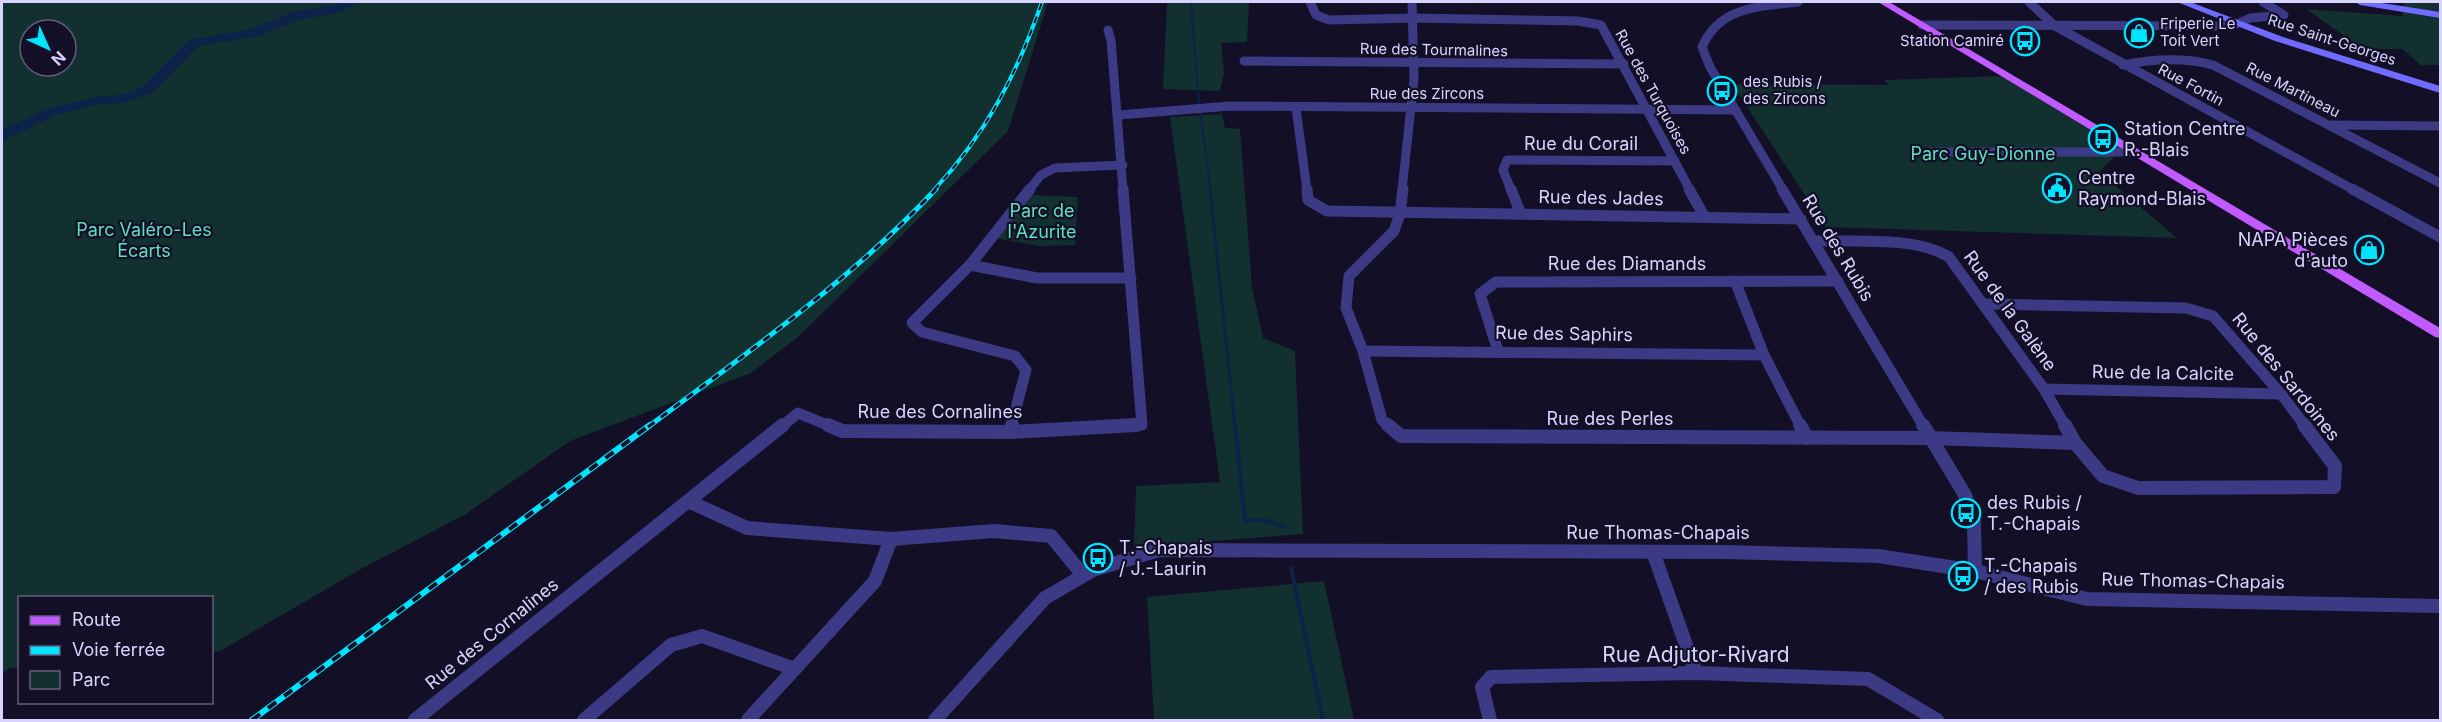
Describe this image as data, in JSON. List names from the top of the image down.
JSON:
{
  "streets": {
    "street": [
      "Rue Saint-Georges",
      "Rue des Tourmalines",
      "Rue Fortin",
      "Rue Martineau",
      "Rue des Turquoises",
      "Rue des Zircons",
      "Rue du Corail",
      "Rue des Jades",
      "Rue des Rubis",
      "Rue des Diamands",
      "Rue de la Galène",
      "Rue des Saphirs",
      "Rue de la Calcite",
      "Rue des Sardoines",
      "Rue des Cornalines",
      "Rue des Perles",
      "Rue Thomas-Chapais",
      "Rue Adjutor-Rivard"
    ]
  },
  "crossings": [
    ["Rue des Tourmalines", "Rue des Turquoises"],
    ["Rue Fortin", "Rue Martineau"],
    ["Rue des Turquoises", "Rue des Zircons"],
    ["Rue des Turquoises", "Rue du Corail"],
    ["Rue des Turquoises", "Rue des Jades"],
    ["Rue des Zircons", "Rue des Jades"],
    ["Rue des Zircons", "Rue des Rubis"],
    ["Rue des Zircons", "Rue des Cornalines"],
    ["Rue du Corail", "Rue des Jades"],
    ["Rue des Jades", "Rue des Rubis"],
    ["Rue des Jades", "Rue des Perles"],
    ["Rue des Rubis", "Rue des Diamands"],
    ["Rue des Rubis", "Rue de la Galène"],
    ["Rue des Rubis", "Rue des Perles"],
    ["Rue des Rubis", "Rue Thomas-Chapais"],
    ["Rue des Diamands", "Rue des Saphirs"],
    ["Rue de la Galène", "Rue de la Calcite"],
    ["Rue de la Galène", "Rue des Sardoines"],
    ["Rue de la Galène", "Rue des Perles"],
    ["Rue des Saphirs", "Rue des Perles"],
    ["Rue de la Calcite", "Rue des Sardoines"],
    ["Rue des Sardoines", "Rue des Perles"]
  ],
  "parks": ["Parc Guy-Dionne", "Parc de l'Azurite", "Parc Valéro-Les Écarts"],
  "places": {
    "shop": ["Friperie Le Toit Vert", "NAPA Pièces d'auto"],
    "bus stop": [
      "Station Camiré",
      "des Rubis / des Zircons",
      "Station Centre R.-Blais",
      "des Rubis / T.-Chapais",
      "T.-Chapais / J.-Laurin",
      "T.-Chapais / des Rubis"
    ],
    "public building": ["Centre Raymond-Blais"]
  },
  "legend": ["Route", "Voie ferrée", "Parc"],
  "north": "bottom right"
}
